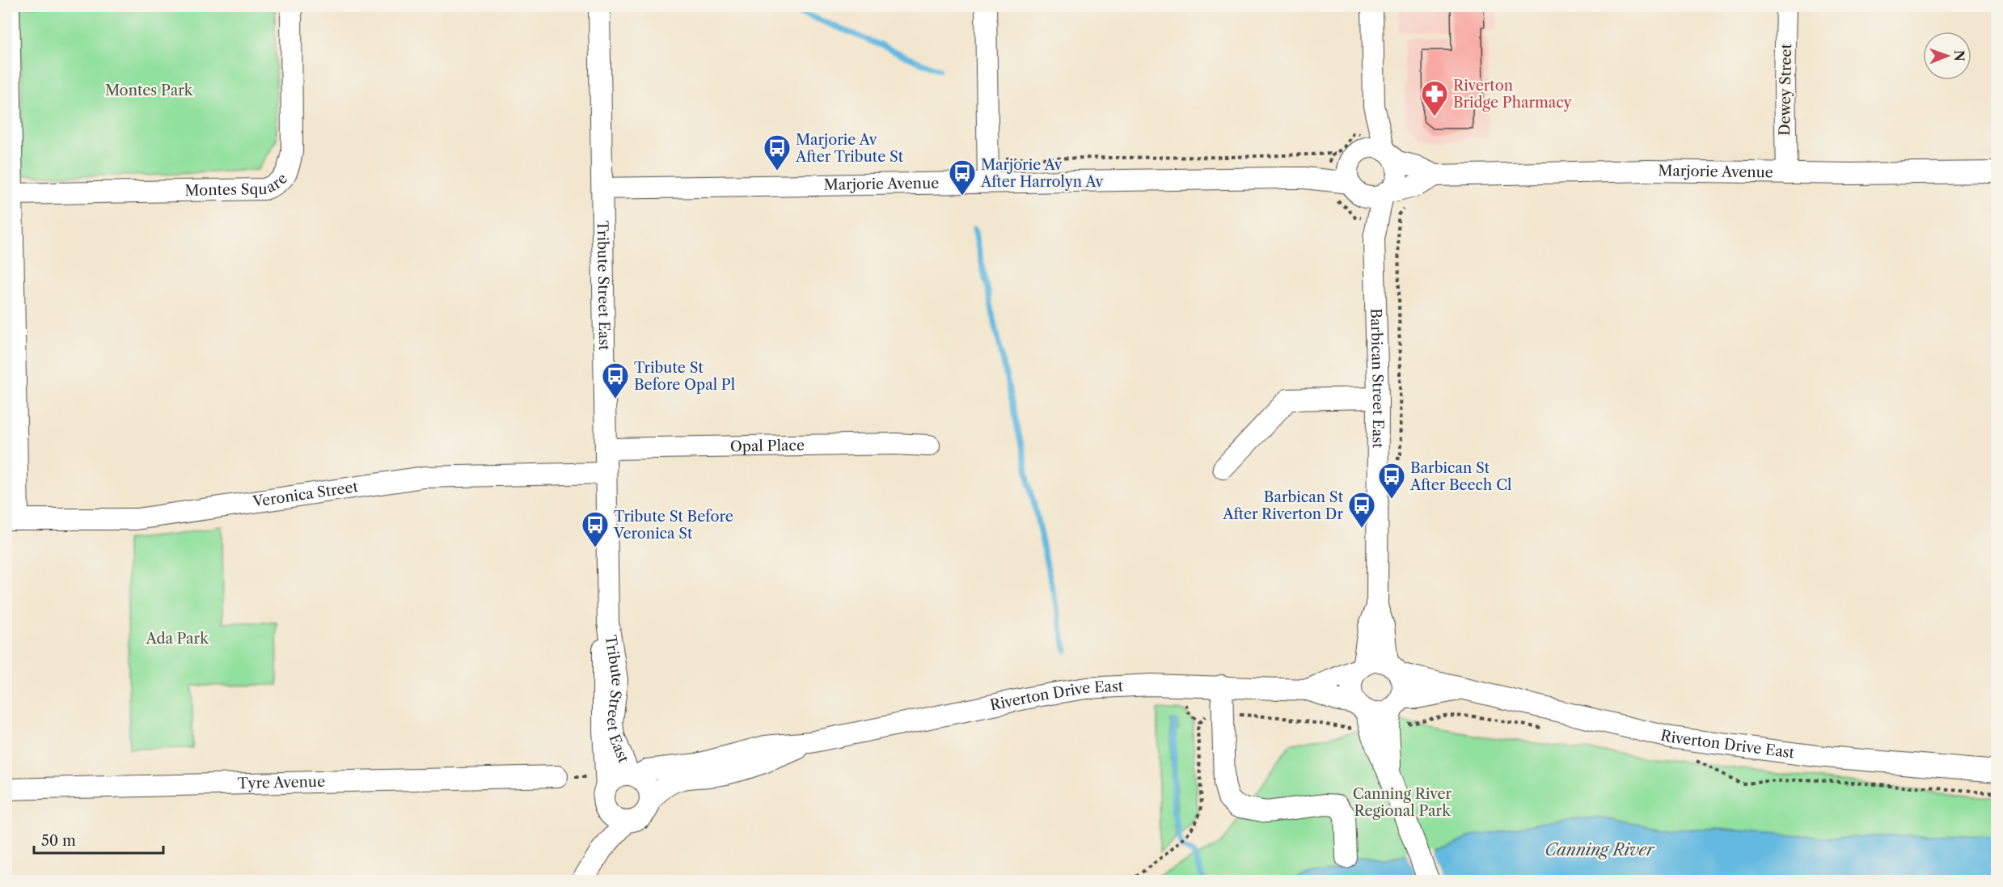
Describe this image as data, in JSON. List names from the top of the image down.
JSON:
{
  "streets": {
    "street": [
      "Dewey Street",
      "Marjorie Avenue",
      "Montes Square",
      "Tribute Street East",
      "Barbican Street East",
      "Opal Place",
      "Veronica Street",
      "Riverton Drive East",
      "Tyre Avenue"
    ]
  },
  "crossings": [
    ["Dewey Street", "Marjorie Avenue"],
    ["Marjorie Avenue", "Tribute Street East"],
    ["Marjorie Avenue", "Barbican Street East"],
    ["Tribute Street East", "Opal Place"],
    ["Tribute Street East", "Veronica Street"],
    ["Tribute Street East", "Riverton Drive East"],
    ["Barbican Street East", "Riverton Drive East"]
  ],
  "water": ["Canning River"],
  "parks": ["Montes Park", "Ada Park", "Canning River Regional Park"],
  "places": {
    "pharmacy": ["Riverton Bridge Pharmacy"],
    "bus stop": [
      "Marjorie Av After Tribute St",
      "Marjorie Av After Harrolyn Av",
      "Tribute St Before Opal Pl",
      "Barbican St After Beech Cl",
      "Barbican St After Riverton Dr",
      "Tribute St Before Veronica St"
    ]
  },
  "scale_bar": "50 m",
  "north": "right"
}
